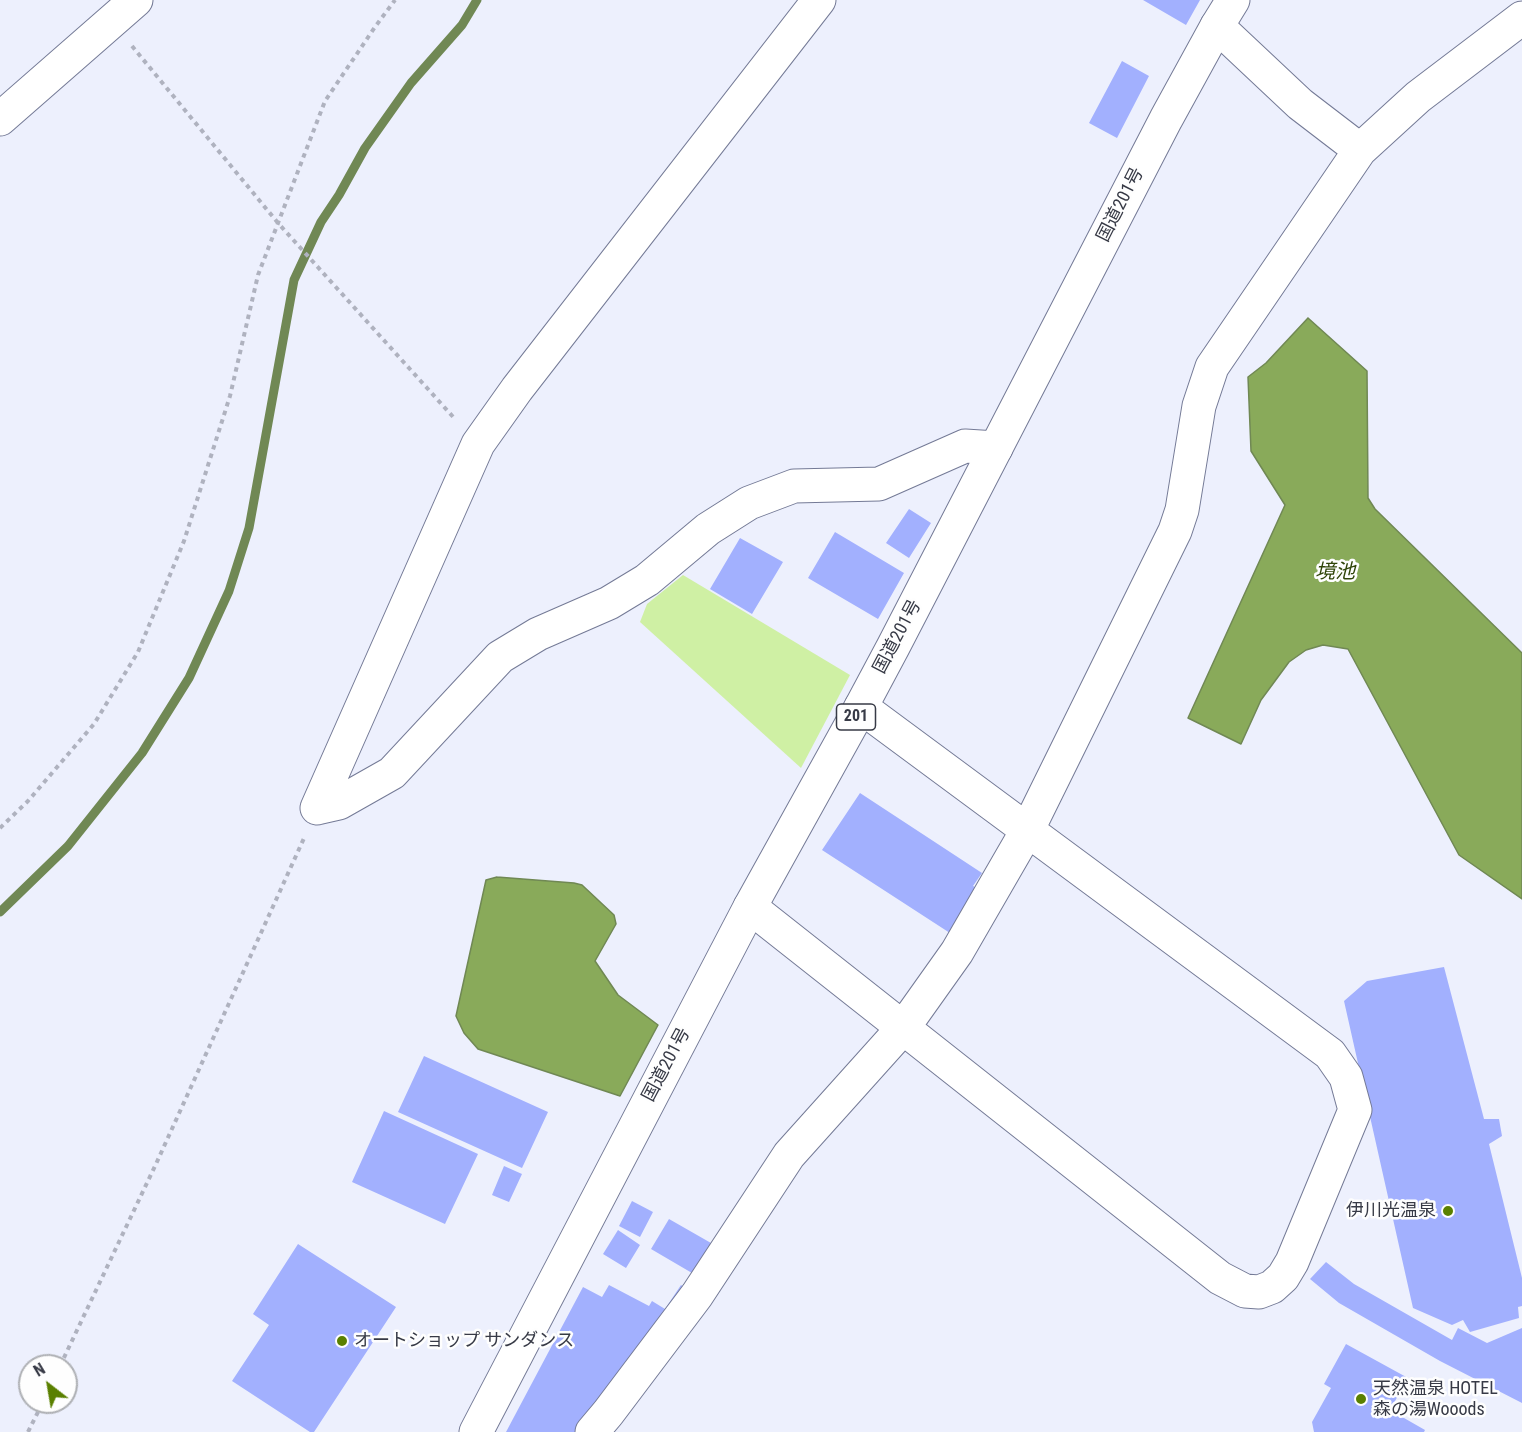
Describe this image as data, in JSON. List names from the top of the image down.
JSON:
{
  "streets": {
    "main road": ["国道201号", "201"]
  },
  "water": ["境池"],
  "places": ["伊川光温泉", "オートショップ サンダンス", "天然温泉 HOTEL 森の湯Wooods"],
  "north": "top left"
}
